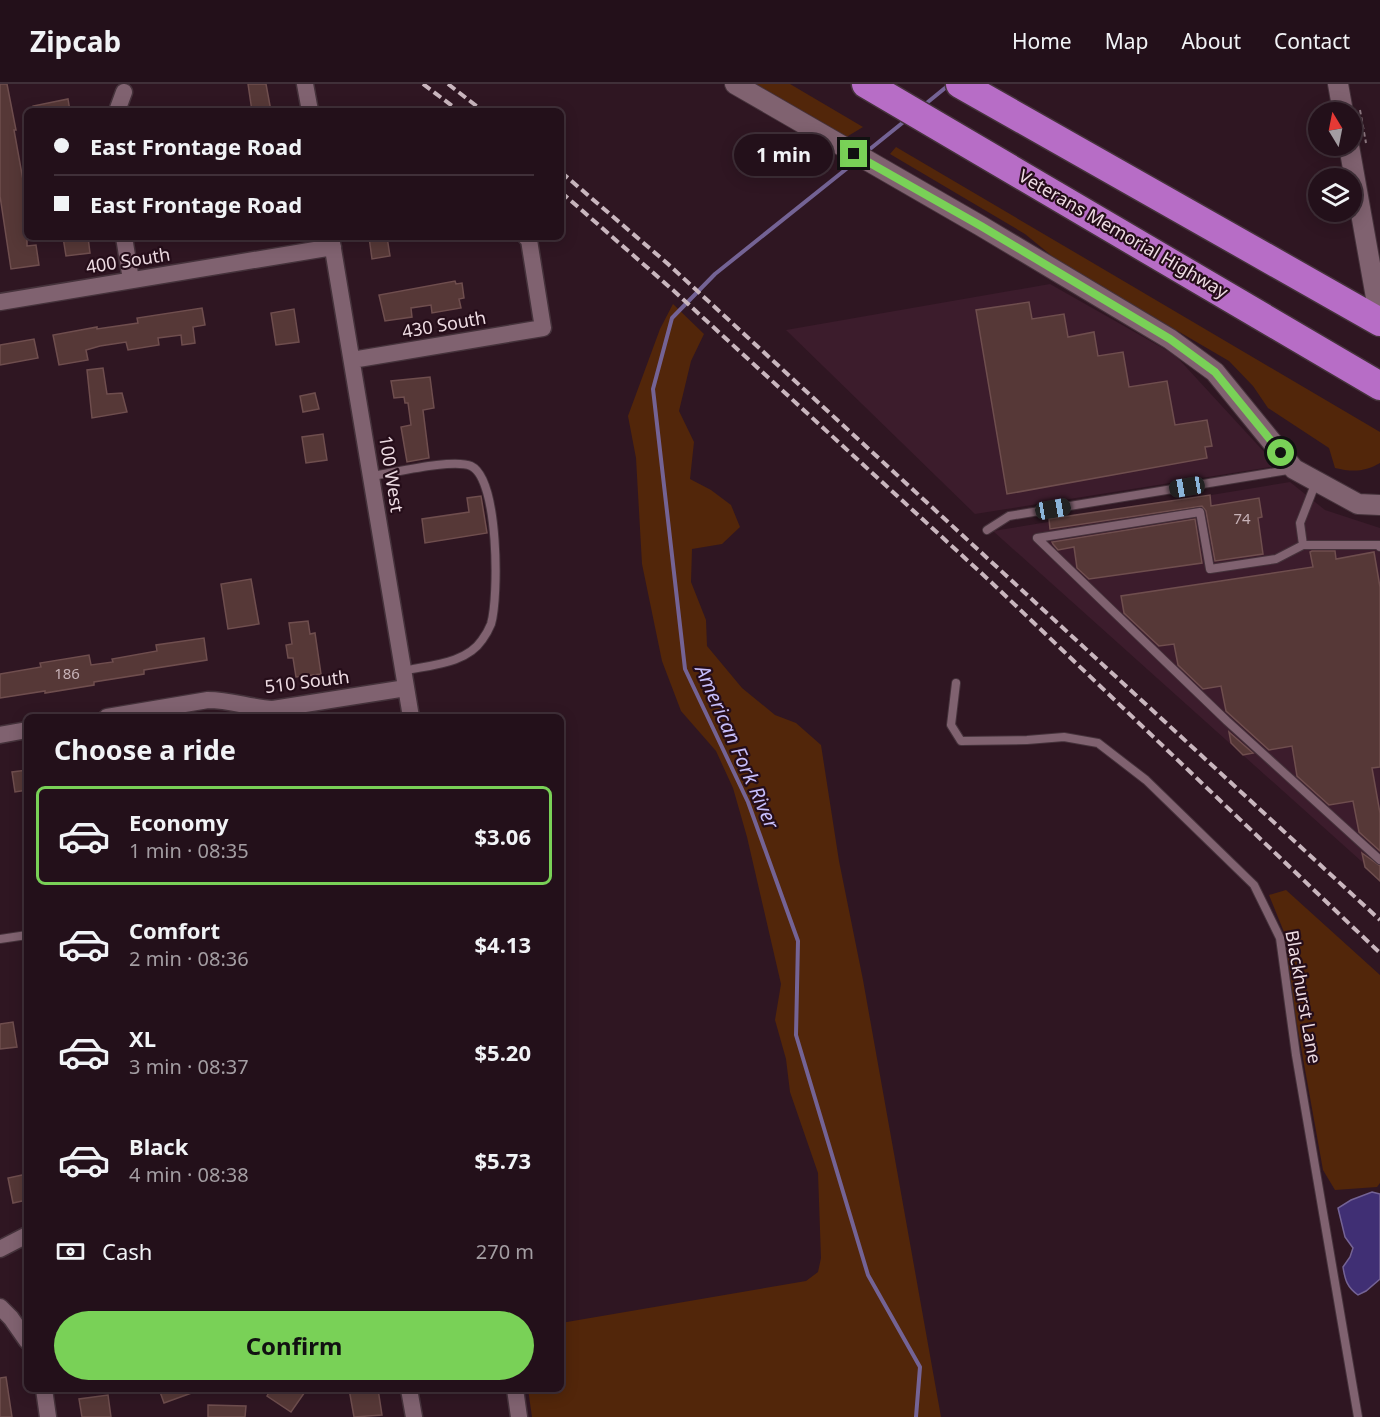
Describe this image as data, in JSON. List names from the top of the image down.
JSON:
{
  "streets": {
    "highway": ["Veterans Memorial Highway"],
    "street": [
      "400 South",
      "430 South",
      "100 West",
      "510 South"
    ],
    "lane": ["Blackhurst Lane"]
  },
  "crossings": [
    ["400 South", "100 West"],
    ["430 South", "100 West"],
    ["100 West", "510 South"]
  ],
  "water": ["American Fork River"],
  "house_numbers": ["74", "186"],
  "north": "top",
  "page": {
    "header": "Zipcab",
    "nav": [
      "Home",
      "Map",
      "About",
      "Contact"
    ],
    "banner": ["East Frontage Road", "East Frontage Road"],
    "bubble": "1 min",
    "heading": "Choose a ride",
    "list": [
      {
        "name": "Economy",
        "note": "1 min · 08:35",
        "value": "$3.06"
      },
      {
        "name": "Comfort",
        "note": "2 min · 08:36",
        "value": "$4.13"
      },
      {
        "name": "XL",
        "note": "3 min · 08:37",
        "value": "$5.20"
      },
      {
        "name": "Black",
        "note": "4 min · 08:38",
        "value": "$5.73"
      }
    ],
    "pay": ["Cash", "270 m"],
    "buttons": "Confirm"
  }
}
